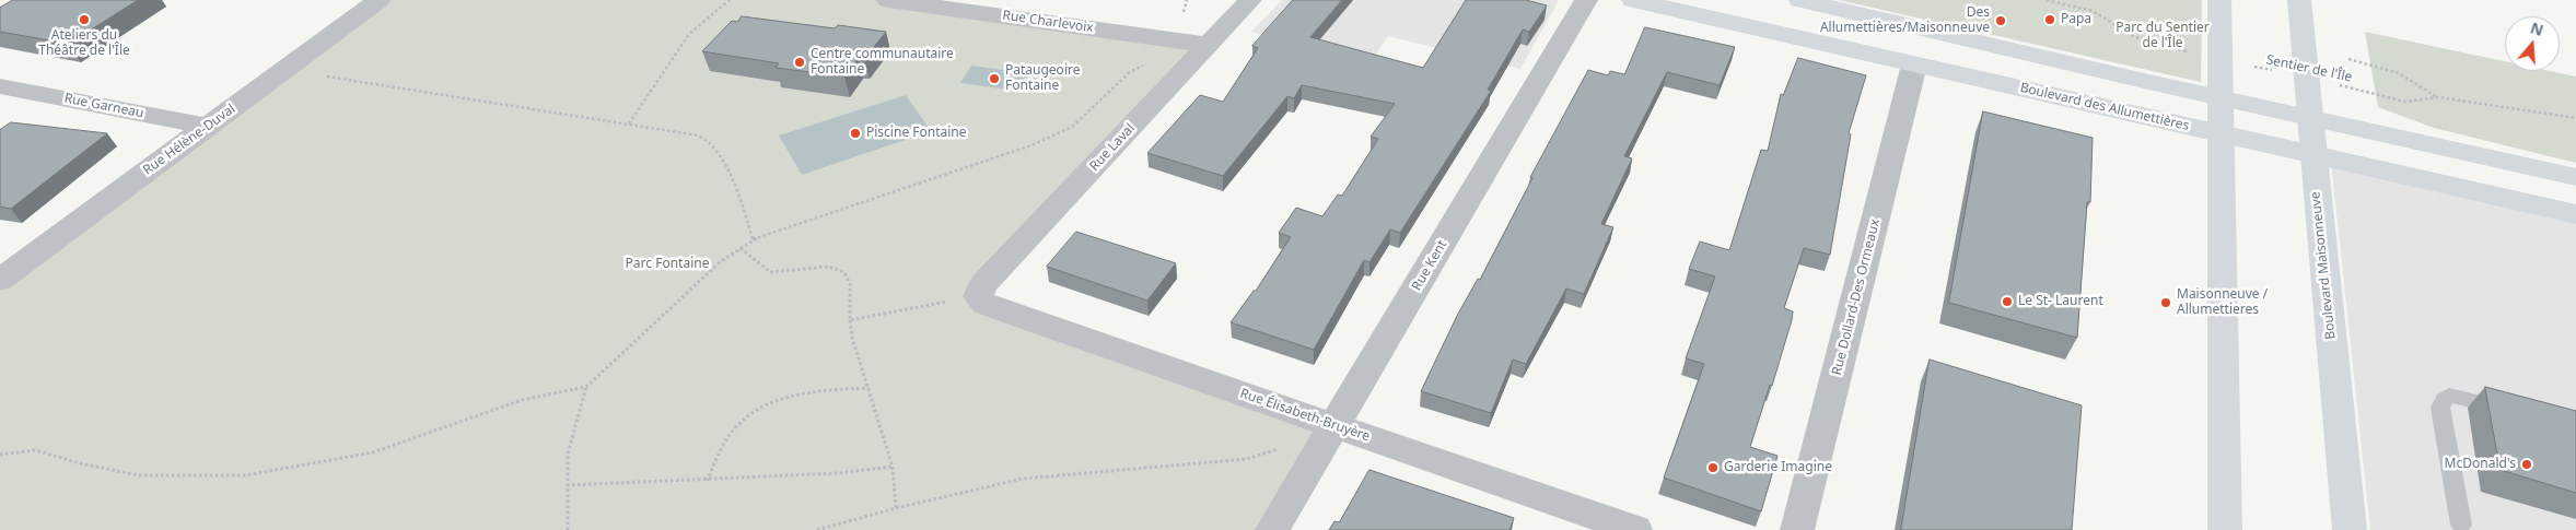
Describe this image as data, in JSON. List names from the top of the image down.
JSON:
{
  "streets": {
    "main road": ["Boulevard des Allumettières", "Boulevard Maisonneuve"],
    "street": [
      "Rue Charlevoix",
      "Rue Garneau",
      "Rue Hélène-Duval",
      "Rue Laval",
      "Rue Kent",
      "Rue Dollard-Des Ormeaux",
      "Rue Élisabeth-Bruyère"
    ],
    "path": ["Sentier de l'Île"]
  },
  "crossings": [
    ["Rue Charlevoix", "Rue Laval"],
    ["Sentier de l'Île", "Boulevard Maisonneuve"],
    ["Rue Garneau", "Rue Hélène-Duval"],
    ["Boulevard des Allumettières", "Boulevard Maisonneuve"],
    ["Boulevard des Allumettières", "Rue Dollard-Des Ormeaux"],
    ["Rue Laval", "Rue Élisabeth-Bruyère"],
    ["Rue Kent", "Rue Élisabeth-Bruyère"]
  ],
  "parks": ["Parc du Sentier de l'Île", "Parc Fontaine"],
  "places": [
    "Ateliers du Théâtre de l'Île",
    "Papa",
    "Des Allumettières/Maisonneuve",
    "Centre communautaire Fontaine",
    "Pataugeoire Fontaine",
    "Piscine Fontaine",
    "Le St- Laurent",
    "Maisonneuve / Allumettieres",
    "McDonald's",
    "Garderie Imagine"
  ],
  "north": "top"
}
